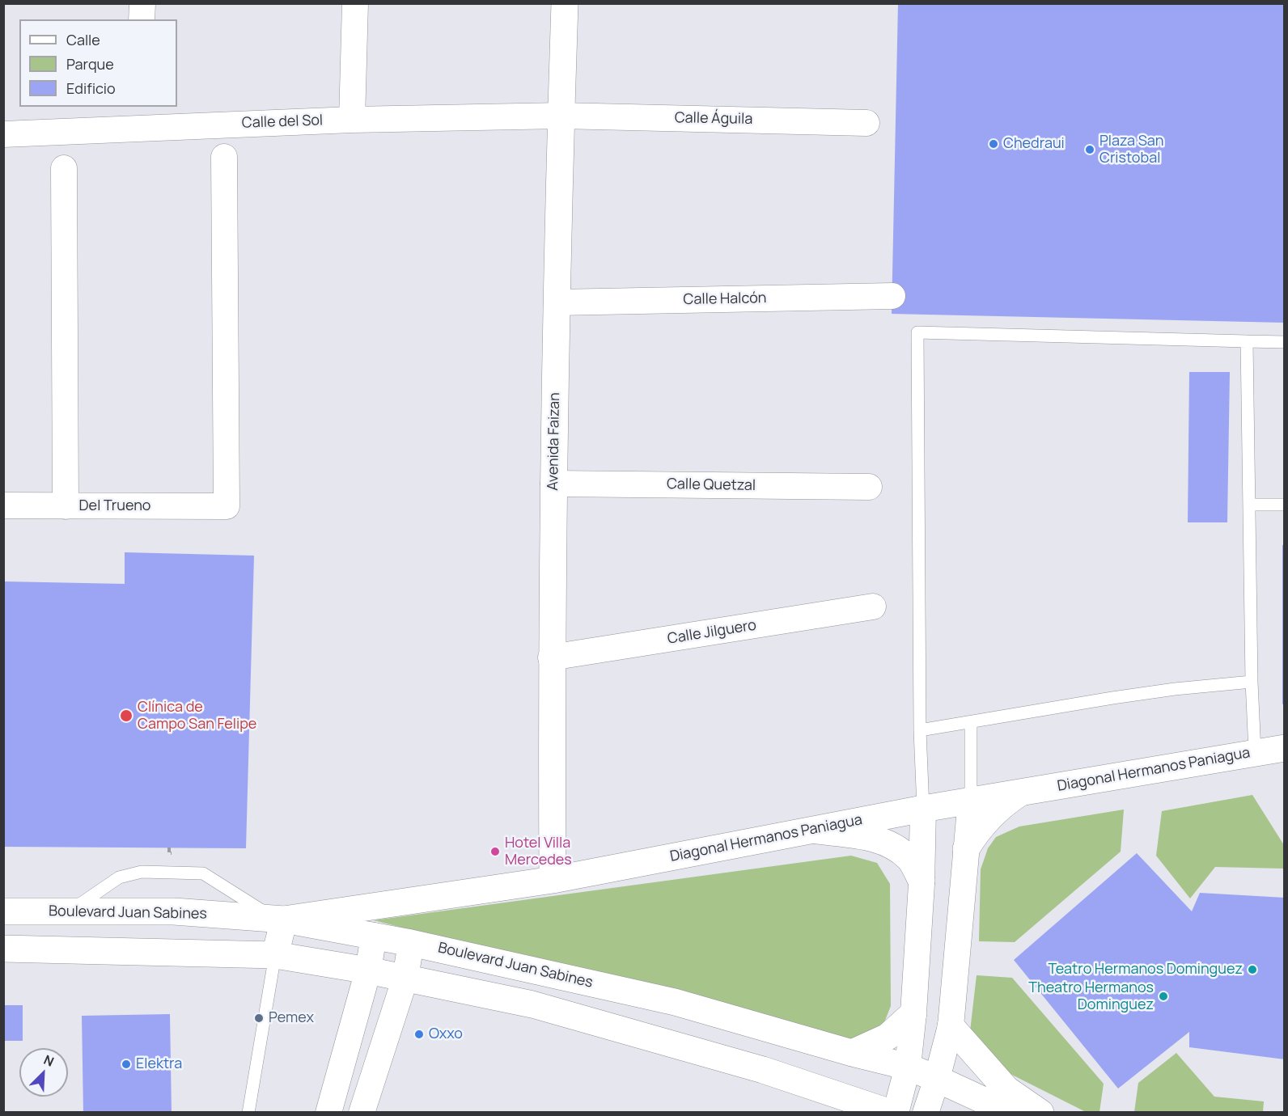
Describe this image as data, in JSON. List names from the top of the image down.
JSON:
{
  "streets": {
    "main road": ["Avenida Faizan", "Diagonal Hermanos Paniagua", "Boulevard Juan Sabines"],
    "street": [
      "Calle Águila",
      "Calle del Sol",
      "Calle Halcón",
      "Calle Quetzal",
      "Del Trueno",
      "Calle Jilguero"
    ]
  },
  "crossings": [
    ["Calle Águila", "Calle del Sol"],
    ["Calle Águila", "Avenida Faizan"],
    ["Calle del Sol", "Avenida Faizan"],
    ["Calle Halcón", "Avenida Faizan"],
    ["Avenida Faizan", "Calle Quetzal"],
    ["Avenida Faizan", "Calle Jilguero"],
    ["Avenida Faizan", "Diagonal Hermanos Paniagua"],
    ["Diagonal Hermanos Paniagua", "Boulevard Juan Sabines"]
  ],
  "places": [
    "Chedraui",
    "Plaza San Cristobal",
    "Clínica de Campo San Felipe",
    "Hotel Villa Mercedes",
    "Teatro Hermanos Dominguez",
    "Theatro Hermanos Dominguez",
    "Pemex",
    "Oxxo",
    "Elektra"
  ],
  "legend": ["Calle", "Parque", "Edificio"],
  "north": "top right"
}
